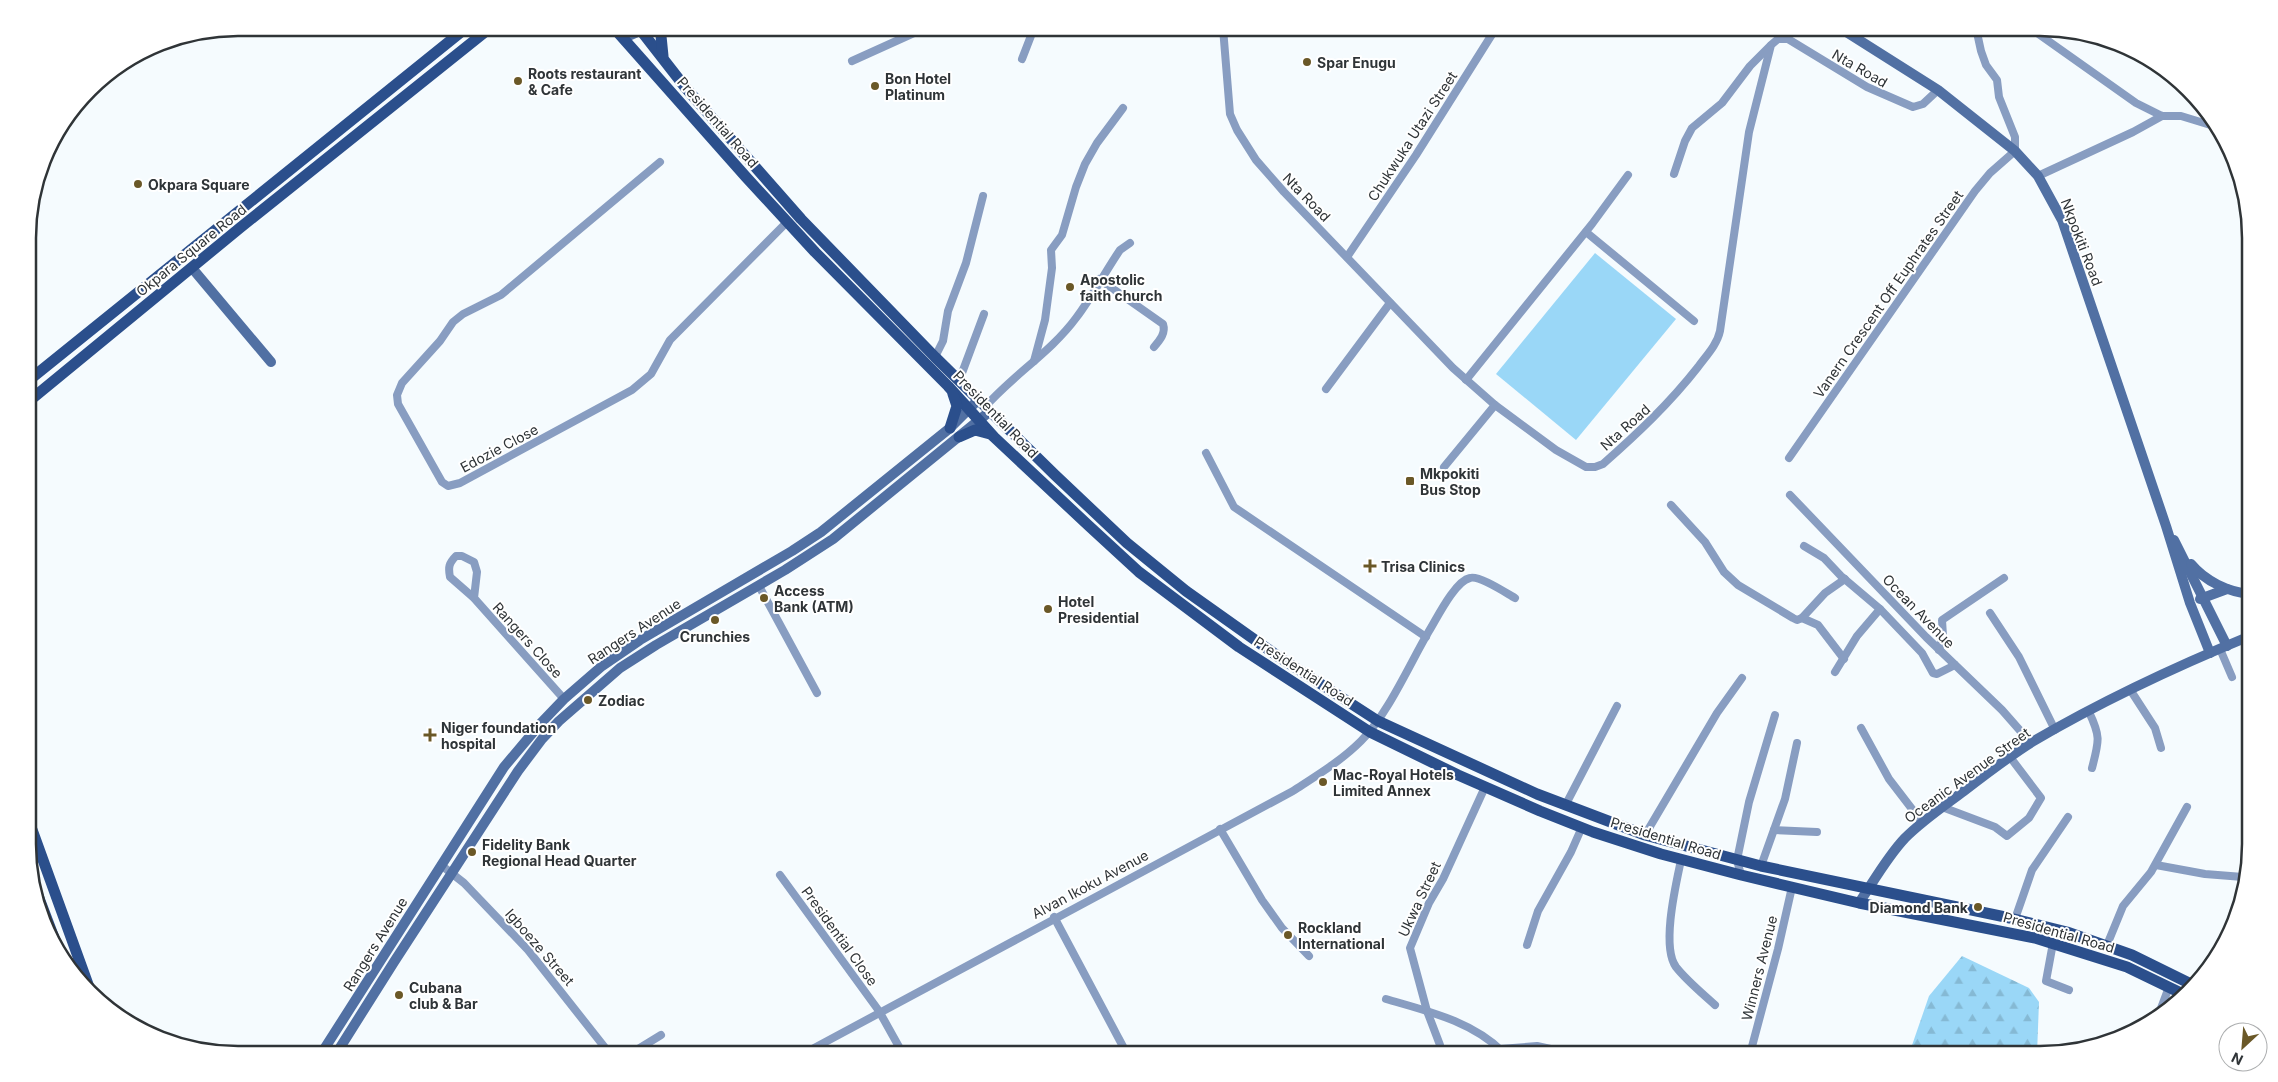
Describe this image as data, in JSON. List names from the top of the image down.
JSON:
{
  "streets": {
    "main road": [
      "Presidential Road",
      "Nkpokiti Road",
      "Okpara Square Road",
      "Rangers Avenue",
      "Oceanic Avenue Street"
    ],
    "street": [
      "Nta Road",
      "Chukwuka Utazi Street",
      "Vanern Crescent Off Euphrates Street",
      "Edozie Close",
      "Ocean Avenue",
      "Rangers Close",
      "Alvan Ikoku Avenue",
      "Ukwa Street",
      "Presidential Close",
      "Igboeze Street",
      "Winners Avenue"
    ]
  },
  "crossings": [
    ["Nta Road", "Chukwuka Utazi Street"],
    ["Nta Road", "Nkpokiti Road"],
    ["Presidential Road", "Edozie Close"],
    ["Presidential Road", "Rangers Avenue"],
    ["Presidential Road", "Oceanic Avenue Street"],
    ["Presidential Road", "Alvan Ikoku Avenue"],
    ["Presidential Road", "Ukwa Street"],
    ["Presidential Road", "Winners Avenue"],
    ["Nkpokiti Road", "Vanern Crescent Off Euphrates Street"],
    ["Ocean Avenue", "Oceanic Avenue Street"],
    ["Rangers Avenue", "Rangers Close"],
    ["Rangers Avenue", "Igboeze Street"],
    ["Alvan Ikoku Avenue", "Presidential Close"]
  ],
  "places": {
    "other": [
      "Spar Enugu",
      "Roots restaurant & Cafe",
      "Bon Hotel Platinum",
      "Okpara Square",
      "Apostolic faith church",
      "Access Bank (ATM)",
      "Hotel Presidential",
      "Crunchies",
      "Zodiac",
      "Mac-Royal Hotels Limited Annex",
      "Fidelity Bank Regional Head Quarter",
      "Diamond Bank",
      "Rockland International",
      "Cubana club & Bar"
    ],
    "transit": ["Mkpokiti Bus Stop"],
    "health": ["Trisa Clinics", "Niger foundation hospital"]
  },
  "north": "bottom left"
}
